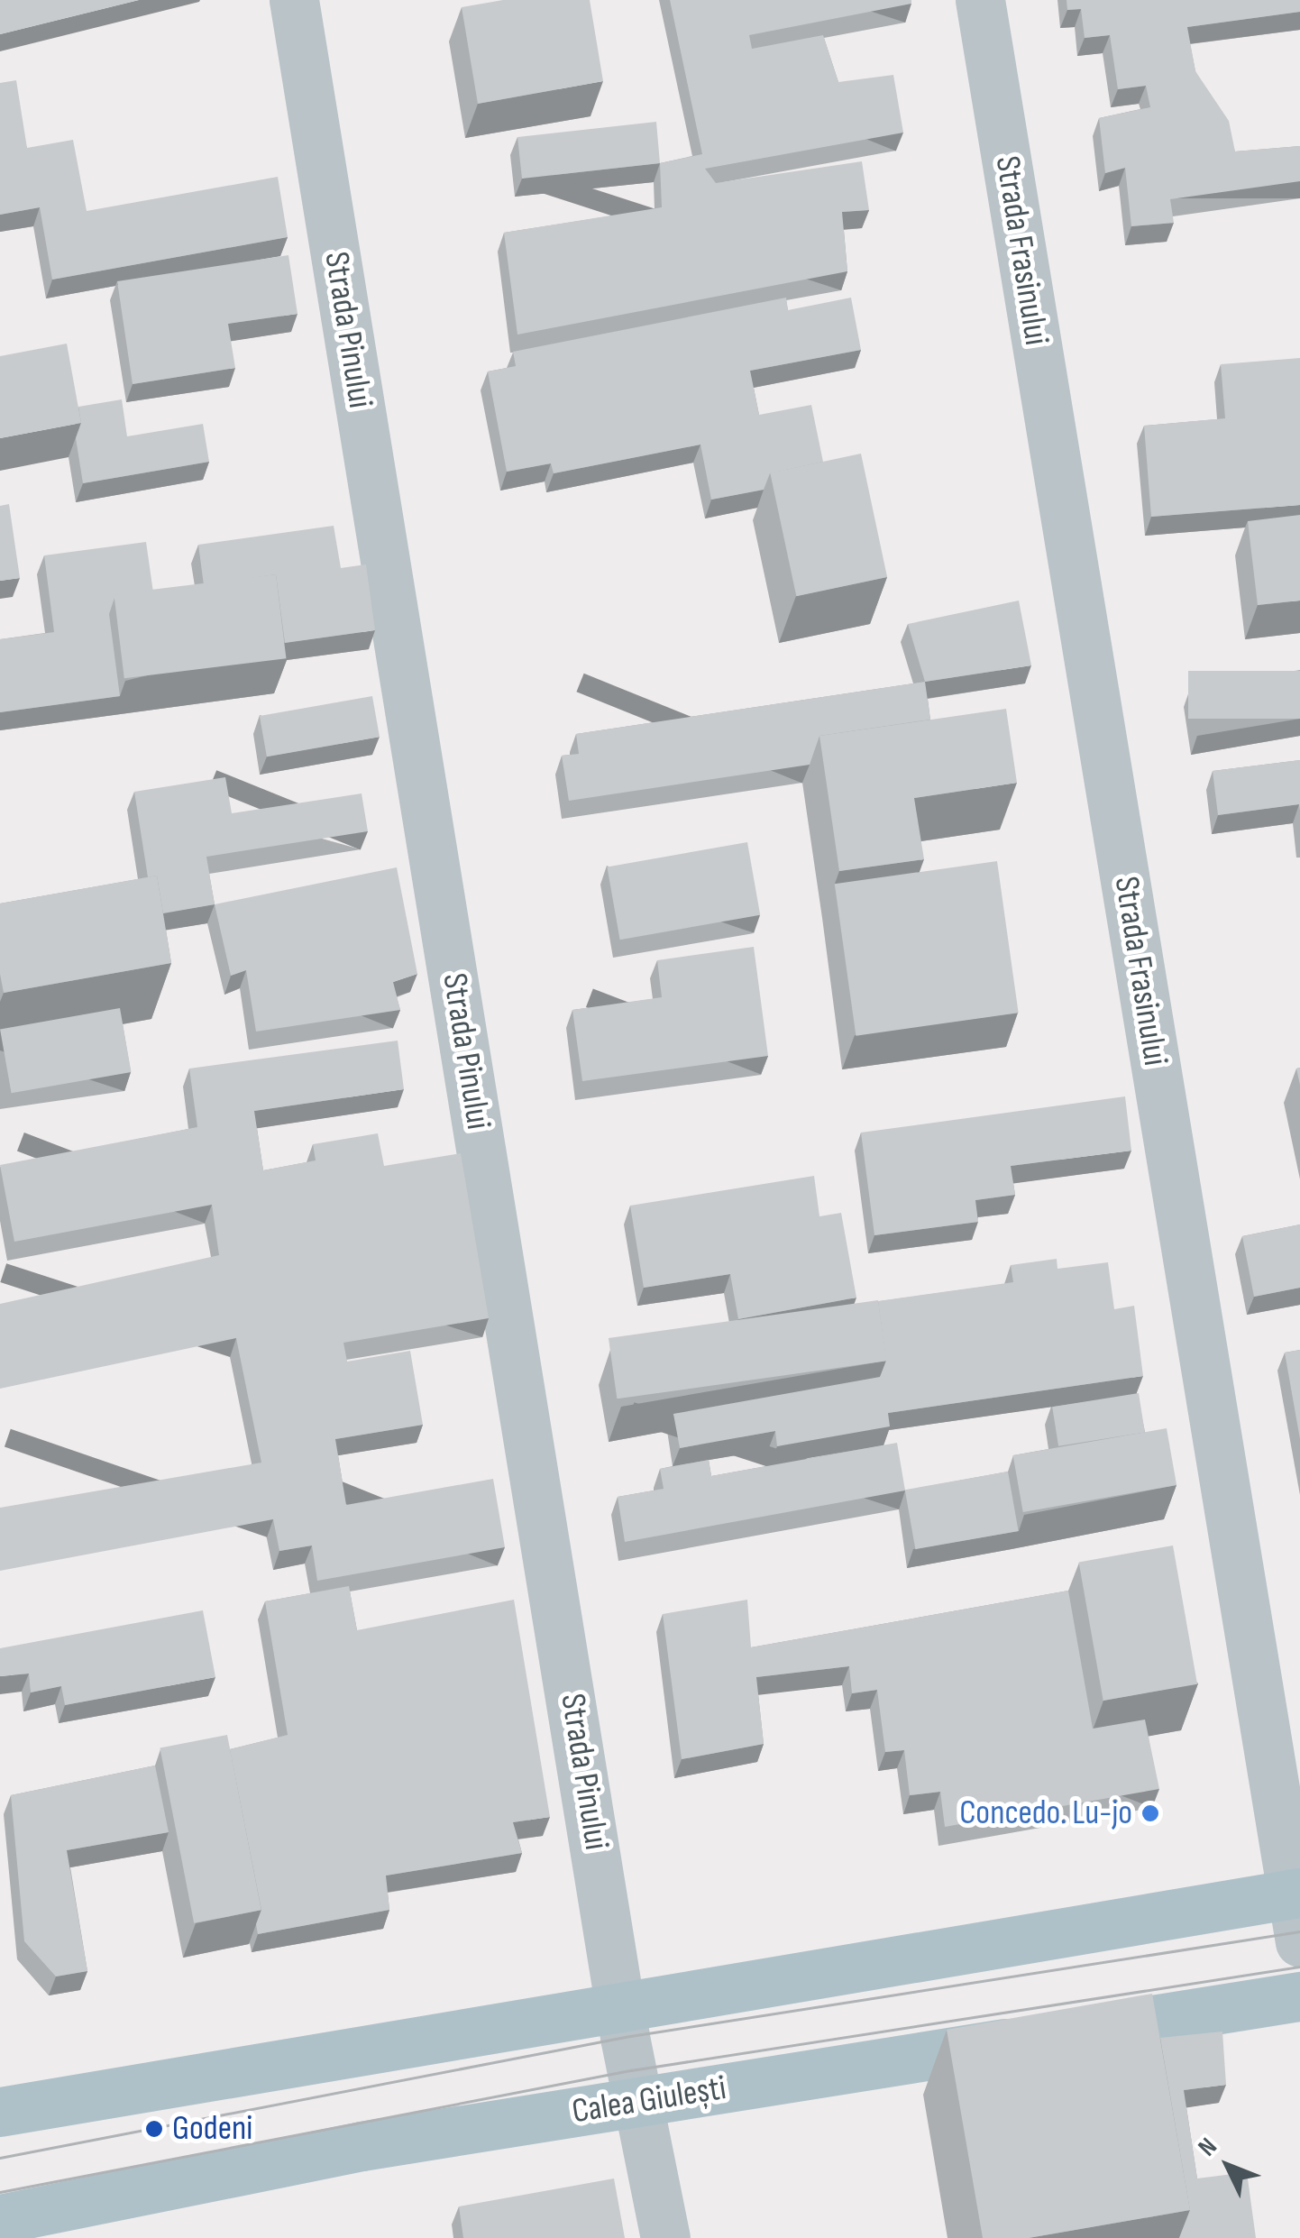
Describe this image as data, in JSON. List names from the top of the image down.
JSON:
{
  "streets": {
    "main road": ["Calea Giulești"],
    "street": ["Strada Frasinului", "Strada Pinului"]
  },
  "crossings": [
    ["Strada Pinului", "Calea Giulești"]
  ],
  "places": ["Concedo. Lu-jo", "Godeni"],
  "north": "top left"
}
